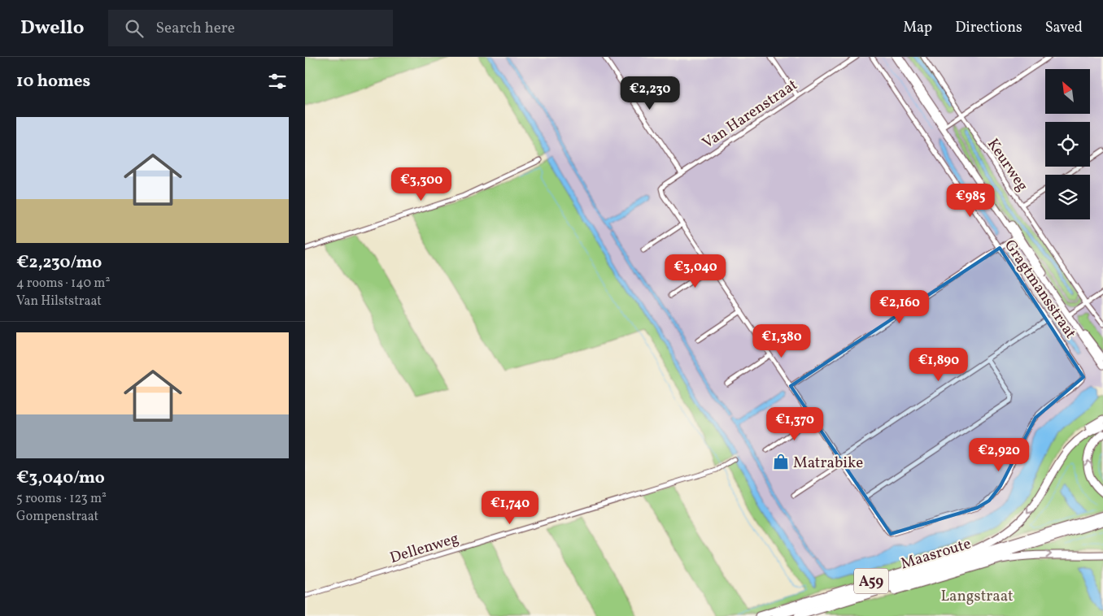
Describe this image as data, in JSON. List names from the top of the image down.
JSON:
{
  "streets": {
    "highway": ["Maasroute", "A59"],
    "street": [
      "Van Harenstraat",
      "Keurweg",
      "Gragtmansstraat",
      "Dellenweg"
    ]
  },
  "crossings": [
    ["Maasroute", "A59"]
  ],
  "parks": ["Langstraat"],
  "places": {
    "shop": ["Matrabike"]
  },
  "north": "top left",
  "page": {
    "header": "Dwello",
    "search": "Search here",
    "nav": ["Map", "Directions", "Saved"],
    "heading": "10 homes",
    "price": [
      "€2,230",
      "€3,300",
      "€985",
      "€3,040",
      "€2,160",
      "€1,380",
      "€1,890",
      "€1,370",
      "€2,920",
      "€1,740"
    ],
    "list": [
      {
        "name": "€2,230/mo",
        "note": "4 rooms · 140 m² · Van Hilststraat"
      },
      {
        "name": "€3,040/mo",
        "note": "5 rooms · 123 m² · Gompenstraat"
      }
    ]
  }
}
